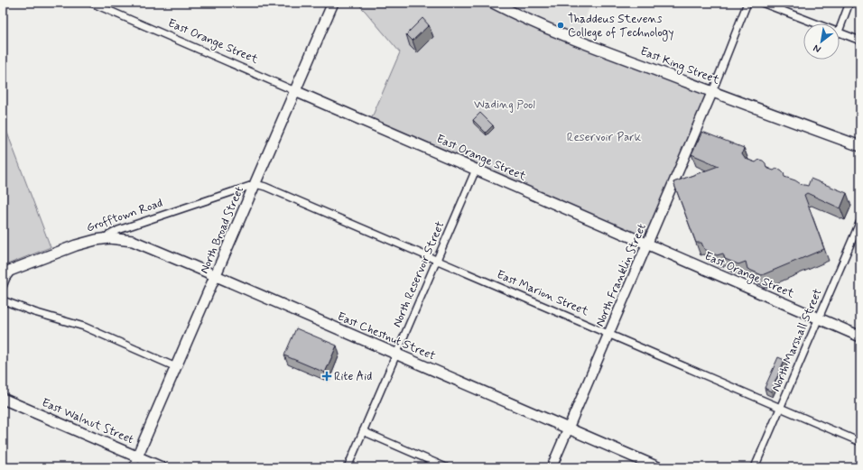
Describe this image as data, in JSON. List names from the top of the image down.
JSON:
{
  "streets": {
    "main road": [
      "East Orange Street",
      "East King Street",
      "Grofftown Road",
      "North Broad Street",
      "North Franklin Street",
      "East Chestnut Street",
      "East Walnut Street"
    ],
    "street": ["North Reservoir Street", "East Marion Street", "North Marshall Street"]
  },
  "crossings": [
    ["East Orange Street", "North Broad Street"],
    ["East Orange Street", "North Reservoir Street"],
    ["East Orange Street", "North Franklin Street"],
    ["East Orange Street", "North Marshall Street"],
    ["East King Street", "North Franklin Street"],
    ["Grofftown Road", "North Broad Street"],
    ["Grofftown Road", "East Marion Street"],
    ["Grofftown Road", "East Chestnut Street"],
    ["North Broad Street", "East Marion Street"],
    ["North Broad Street", "East Chestnut Street"],
    ["North Broad Street", "East Walnut Street"],
    ["North Reservoir Street", "East Marion Street"],
    ["North Reservoir Street", "East Chestnut Street"],
    ["North Franklin Street", "East Marion Street"],
    ["North Franklin Street", "East Chestnut Street"],
    ["East Marion Street", "North Marshall Street"]
  ],
  "parks": ["Wading Pool", "Reservoir Park"],
  "places": {
    "other": ["Thaddeus Stevens College of Technology"],
    "health": ["Rite Aid"]
  },
  "north": "bottom left"
}
